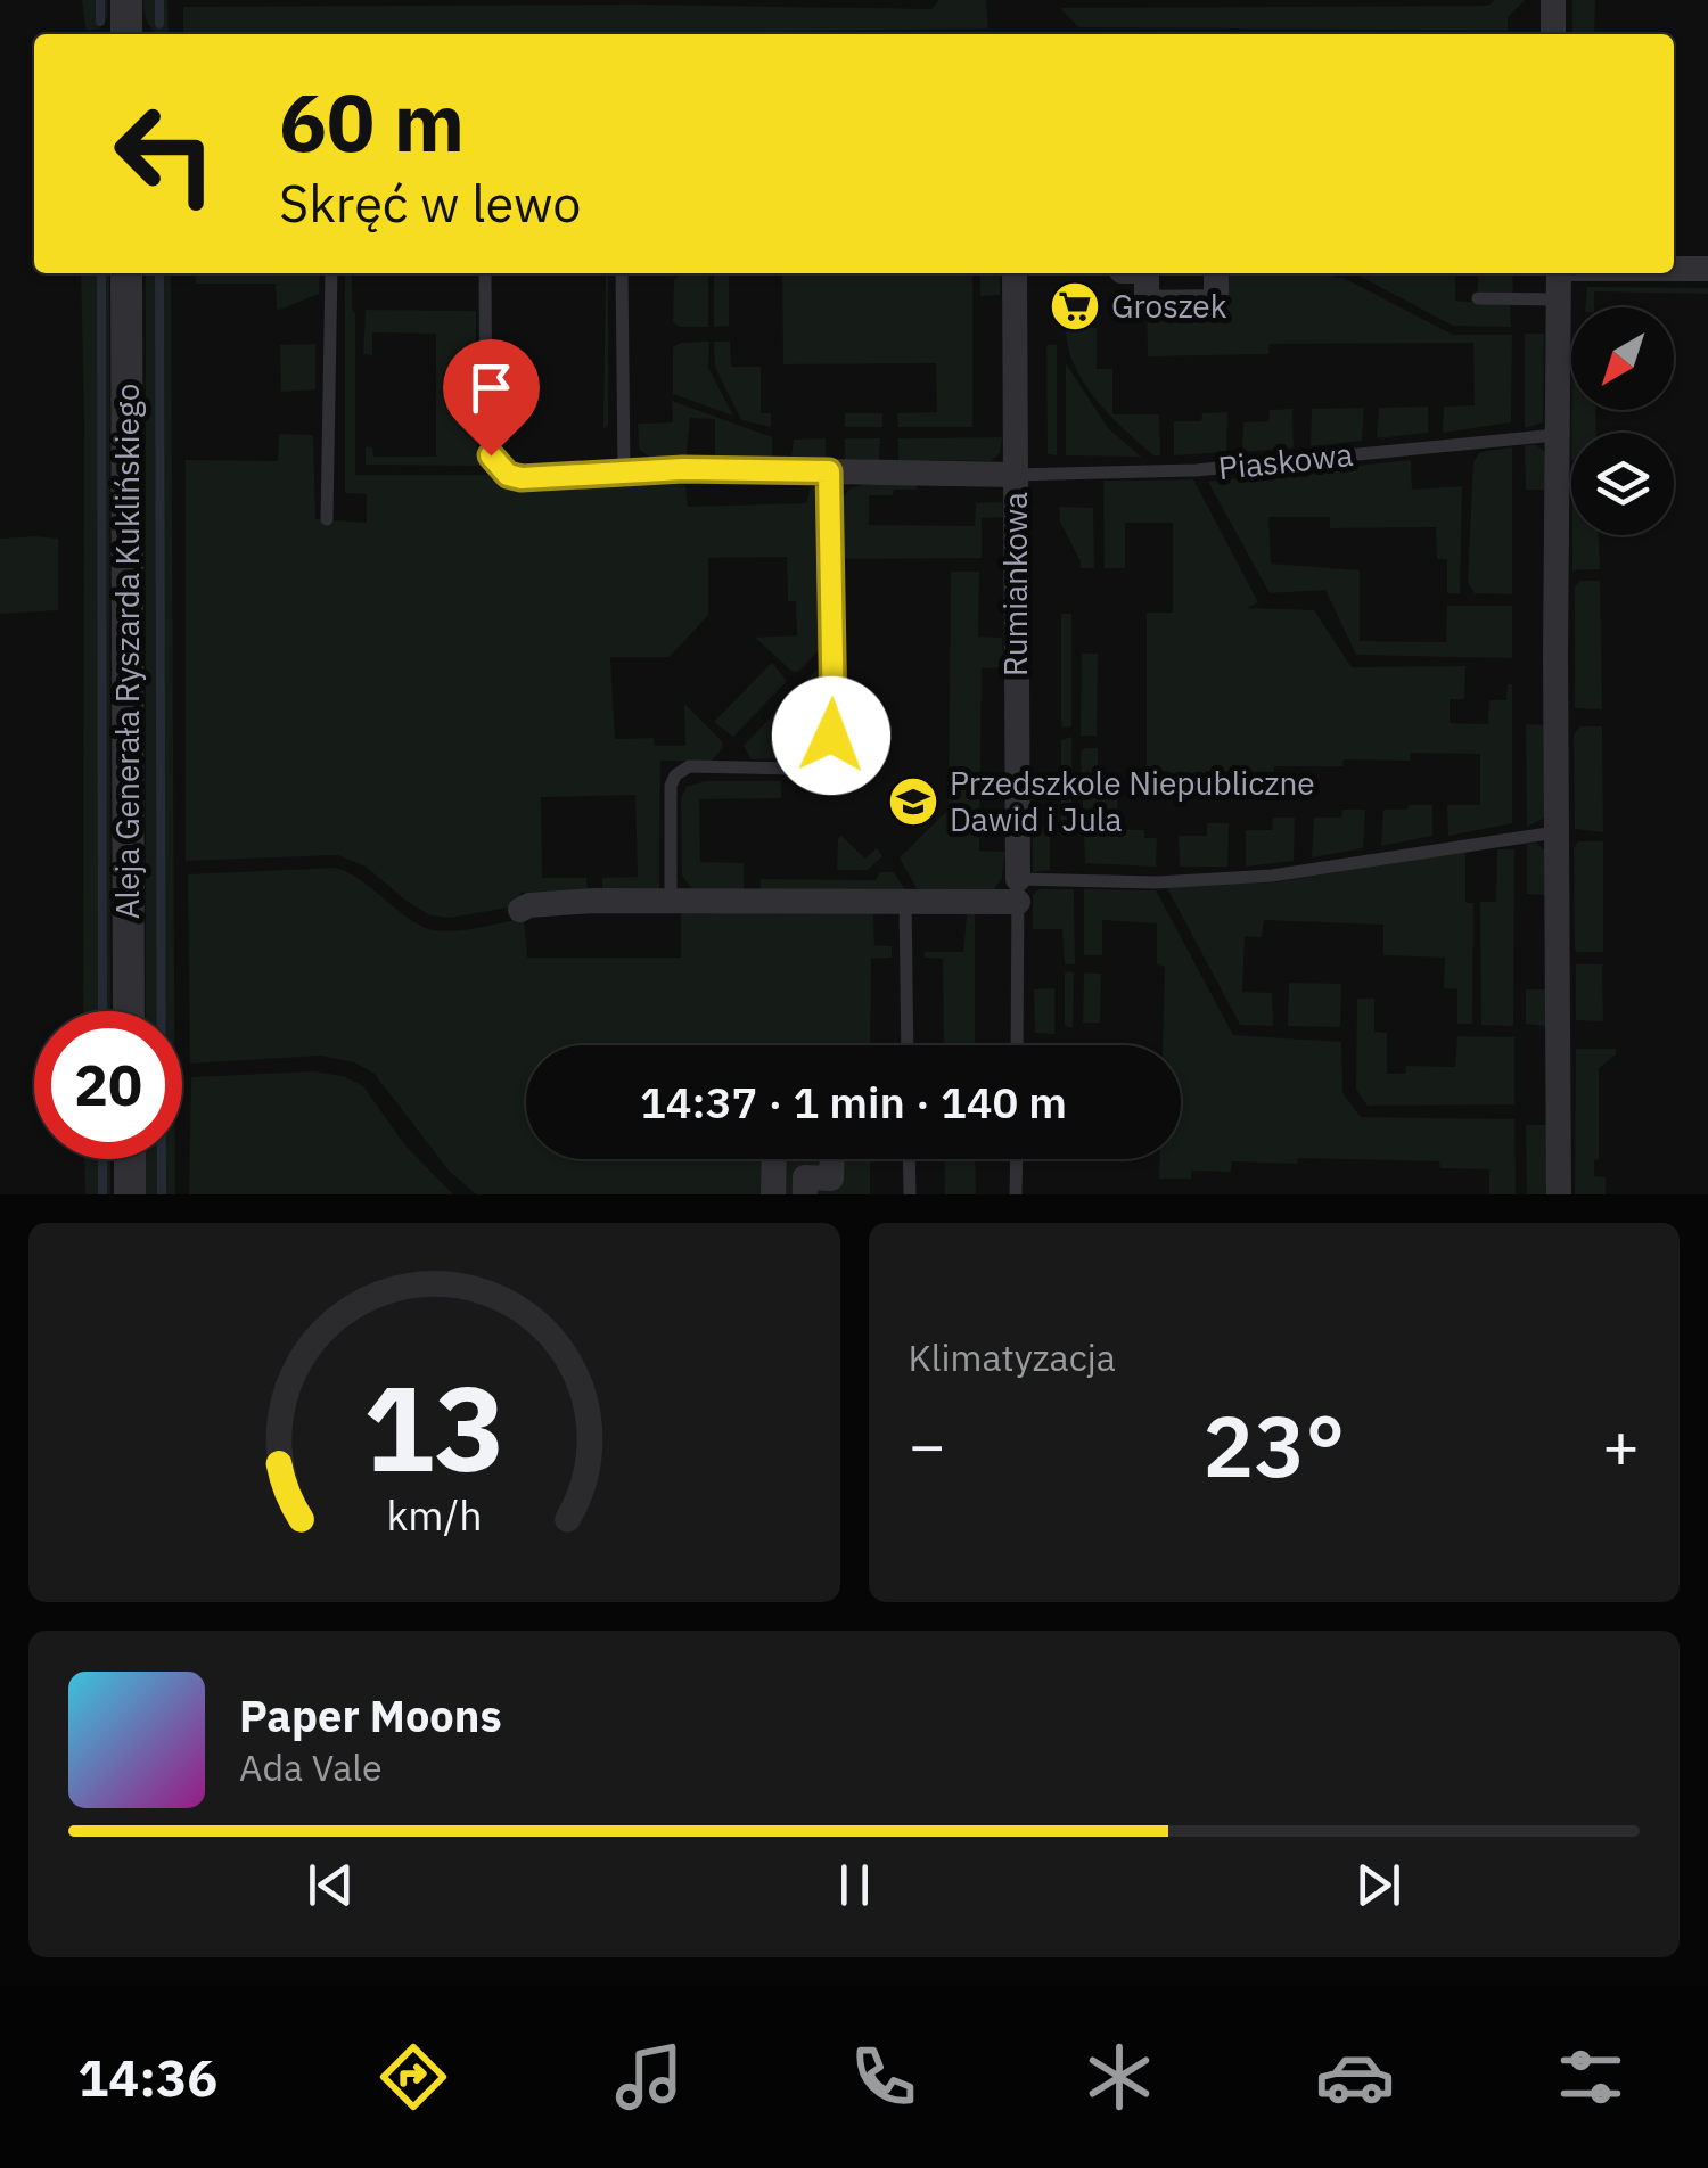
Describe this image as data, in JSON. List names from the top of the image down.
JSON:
{
  "streets": {
    "street": ["Rumiankowa", "Aleja Generała Ryszarda Kuklińskiego"],
    "lane": ["Piaskowa"]
  },
  "crossings": [
    ["Piaskowa", "Rumiankowa"]
  ],
  "places": {
    "supermarket": ["Groszek"],
    "school or university": ["Przedszkole Niepubliczne Dawid i Jula"]
  },
  "north": "bottom left",
  "page": {
    "turn": ["60 m", "Skręć w lewo"],
    "limit": "20",
    "trip": "14:37 · 1 min · 140 m",
    "tile": "Klimatyzacja",
    "heat": ["−", "23°", "+"],
    "song": ["Paper Moons", "Ada Vale"],
    "tabs": "14:36",
    "gauge": ["13", "km/h"]
  }
}
